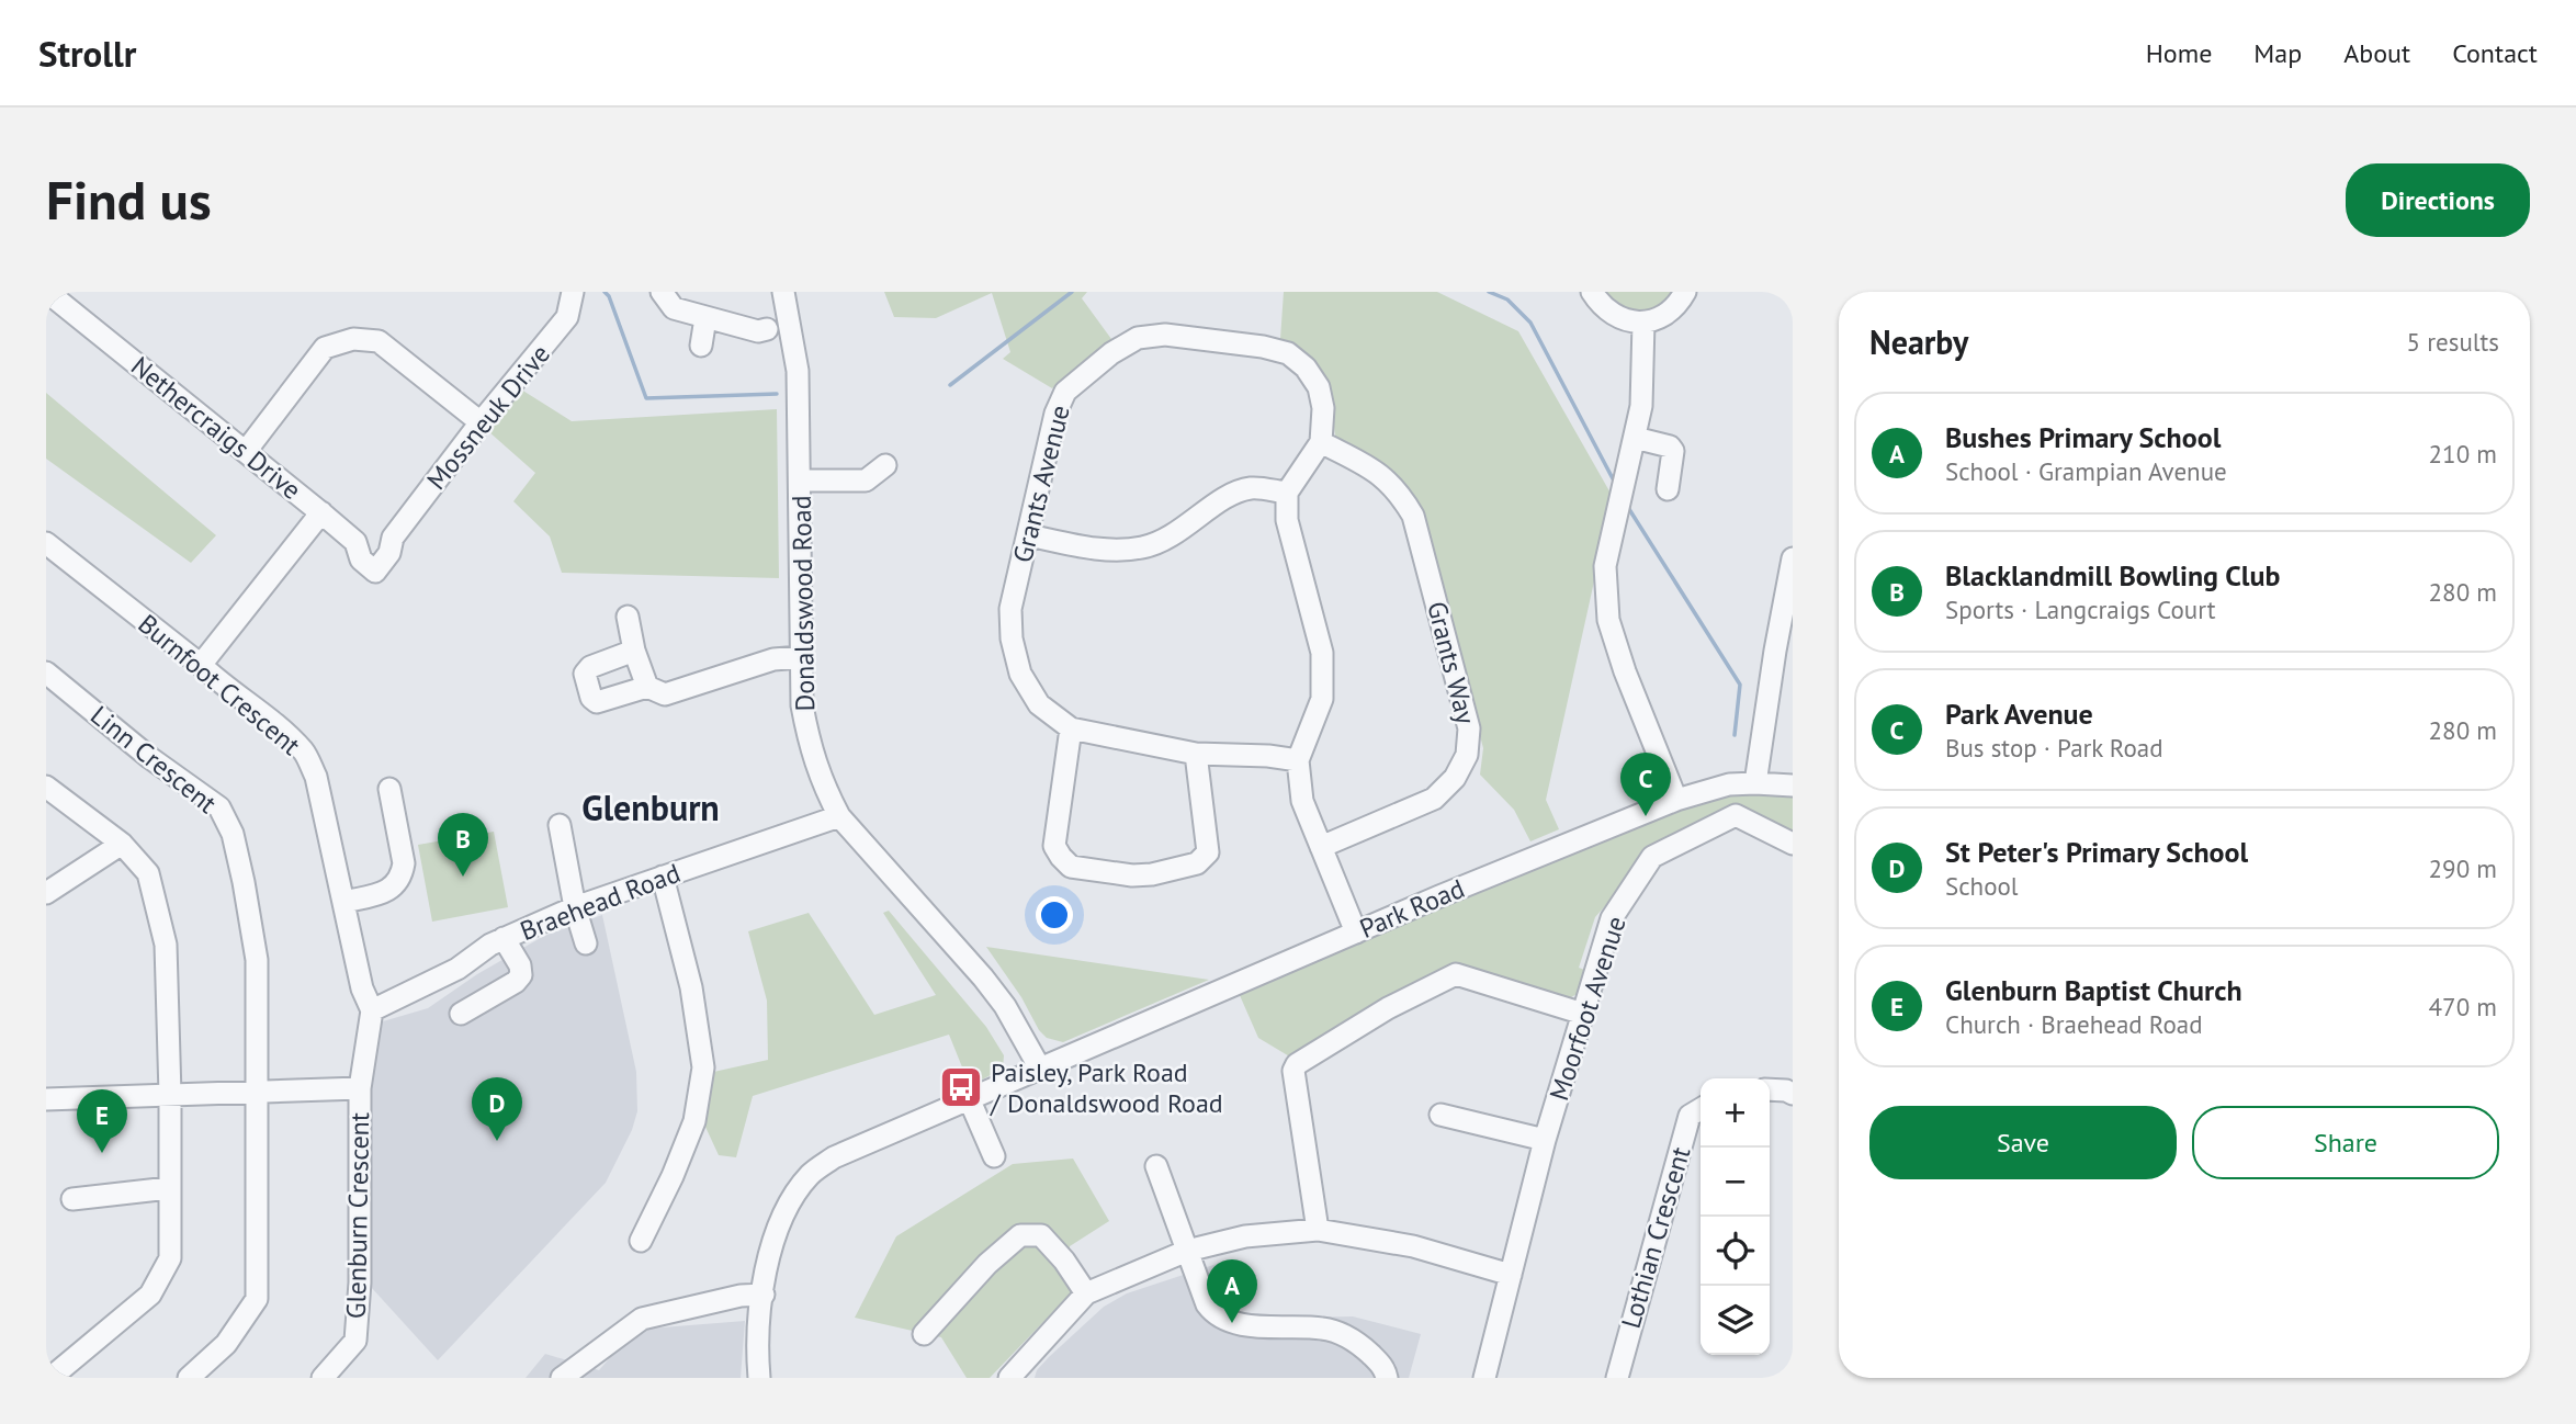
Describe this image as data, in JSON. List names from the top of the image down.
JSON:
{
  "streets": {
    "street": [
      "Mossneuk Drive",
      "Nethercraigs Drive",
      "Grants Avenue",
      "Donaldswood Road",
      "Grants Way",
      "Burnfoot Crescent",
      "Linn Crescent",
      "Braehead Road",
      "Park Road",
      "Moorfoot Avenue",
      "Glenburn Crescent",
      "Lothian Crescent"
    ]
  },
  "crossings": [
    ["Mossneuk Drive", "Nethercraigs Drive"],
    ["Grants Avenue", "Grants Way"],
    ["Donaldswood Road", "Braehead Road"],
    ["Donaldswood Road", "Park Road"],
    ["Burnfoot Crescent", "Braehead Road"],
    ["Burnfoot Crescent", "Glenburn Crescent"]
  ],
  "districts": ["Glenburn"],
  "places": {
    "bus stop": ["Paisley, Park Road / Donaldswood Road"]
  },
  "page": {
    "header": "Strollr",
    "nav": [
      "Home",
      "Map",
      "About",
      "Contact"
    ],
    "buttons": [
      "Directions",
      ["Save", "Share"]
    ],
    "title": "Find us",
    "heading": ["Nearby", "5 results"],
    "list": [
      {
        "mark": "A",
        "name": "Bushes Primary School",
        "note": "School · Grampian Avenue",
        "value": "210 m"
      },
      {
        "mark": "B",
        "name": "Blacklandmill Bowling Club",
        "note": "Sports · Langcraigs Court",
        "value": "280 m"
      },
      {
        "mark": "C",
        "name": "Park Avenue",
        "note": "Bus stop · Park Road",
        "value": "280 m"
      },
      {
        "mark": "D",
        "name": "St Peter's Primary School",
        "note": "School",
        "value": "290 m"
      },
      {
        "mark": "E",
        "name": "Glenburn Baptist Church",
        "note": "Church · Braehead Road",
        "value": "470 m"
      }
    ],
    "pins": [
      "C",
      "B",
      "D",
      "E",
      "A"
    ],
    "map_buttons": ["+", "−"]
  }
}
